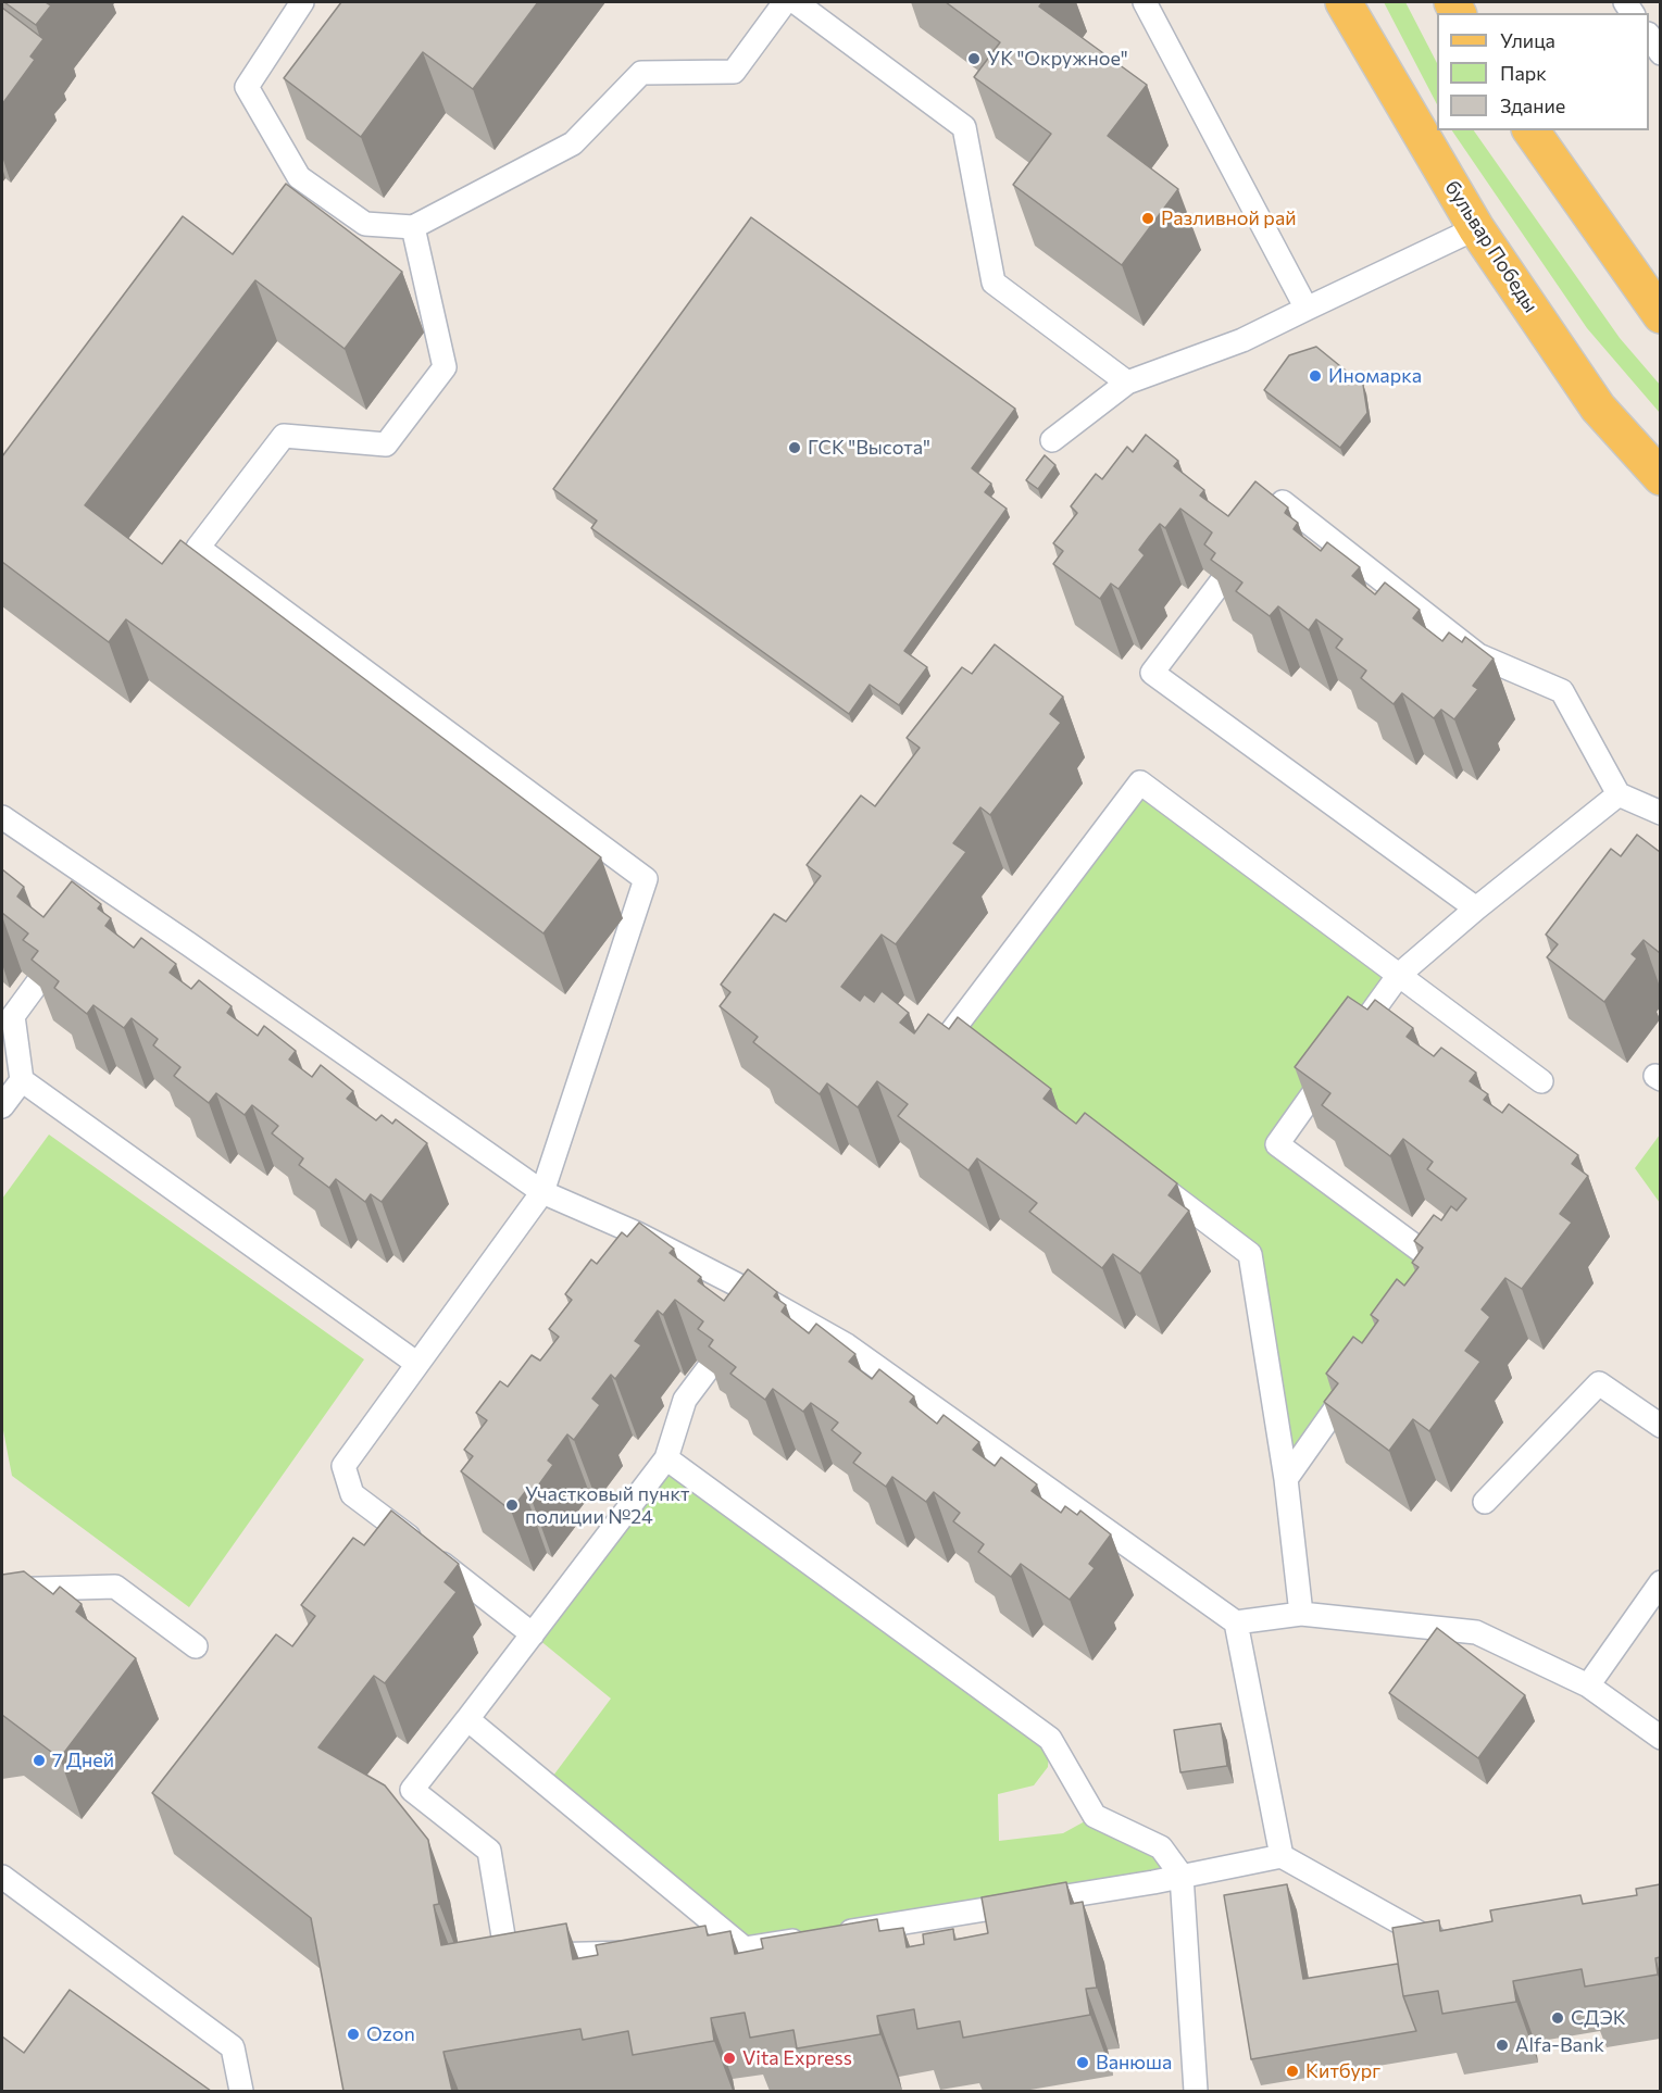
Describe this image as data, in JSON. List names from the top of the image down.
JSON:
{
  "streets": {
    "main road": ["бульвар Победы"]
  },
  "places": [
    "УК \"Окружное\"",
    "Разливной рай",
    "Иномарка",
    "ГСК \"Высота\"",
    "Участковый пункт полиции №24",
    "7 Дней",
    "СДЭК",
    "Ozon",
    "Alfa-Bank",
    "Vita Express",
    "Ванюша",
    "Китбург"
  ],
  "legend": ["Улица", "Парк", "Здание"]
}
